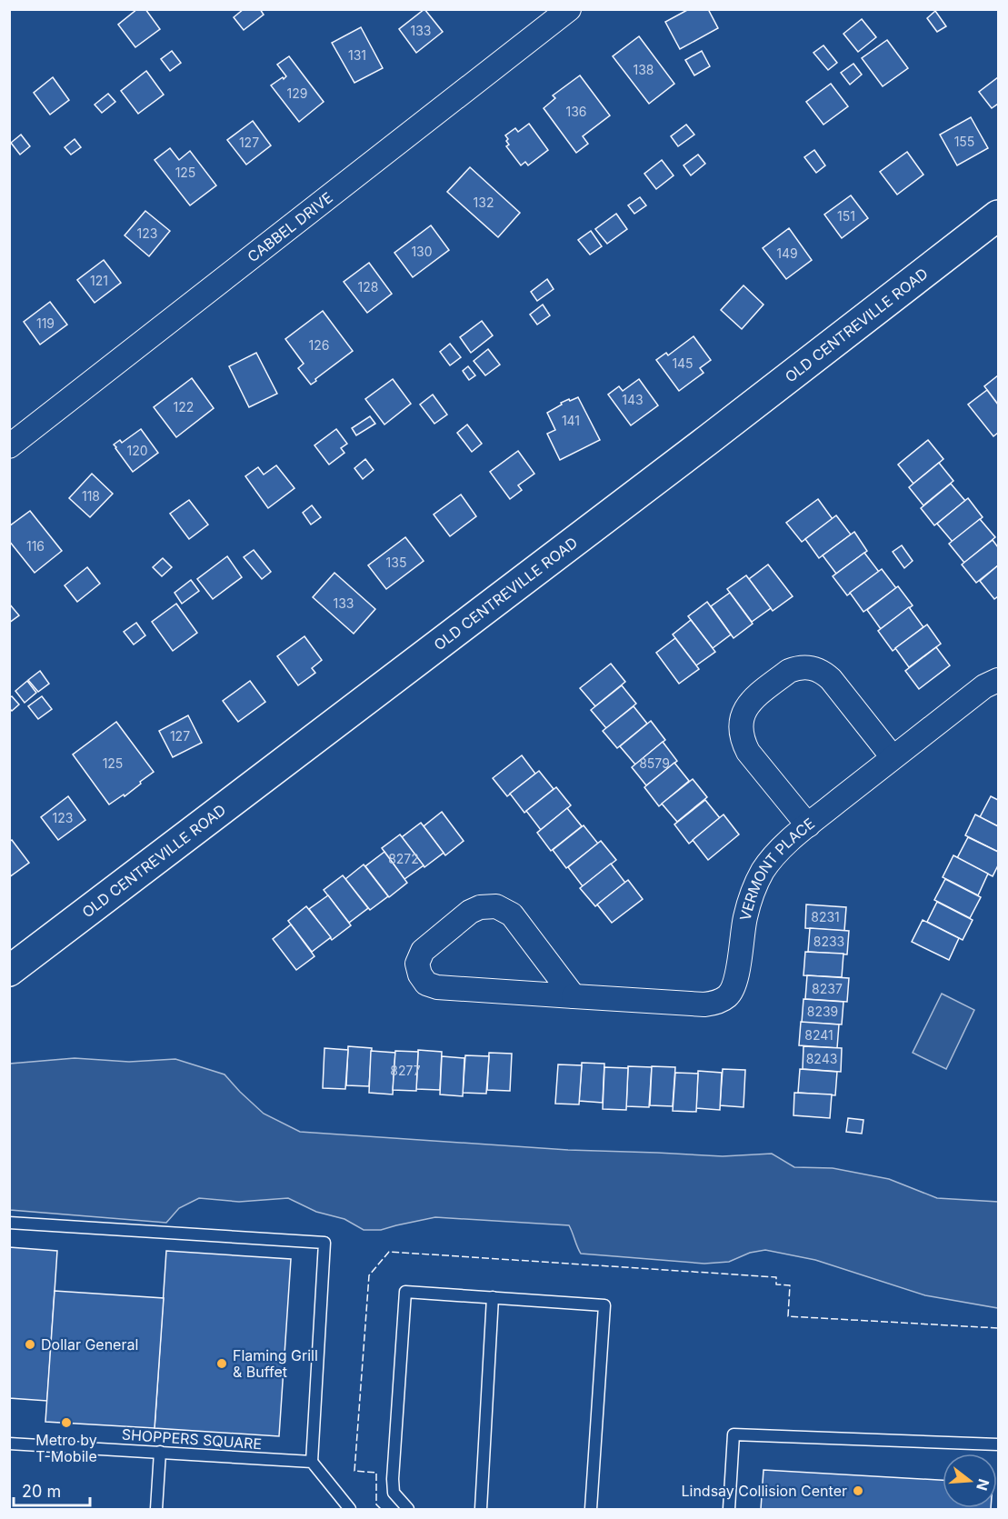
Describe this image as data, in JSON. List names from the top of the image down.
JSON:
{
  "streets": {
    "street": ["CABBEL DRIVE", "OLD CENTREVILLE ROAD", "VERMONT PLACE"],
    "lane": ["SHOPPERS SQUARE"]
  },
  "places": [
    "Dollar General",
    "Flaming Grill & Buffet",
    "Metro by T-Mobile",
    "Lindsay Collision Center"
  ],
  "house_numbers": [
    "133",
    "131",
    "138",
    "129",
    "136",
    "155",
    "127",
    "125",
    "132",
    "151",
    "123",
    "130",
    "149",
    "121",
    "128",
    "119",
    "126",
    "145",
    "143",
    "122",
    "141",
    "120",
    "118",
    "116",
    "135",
    "133",
    "127",
    "125",
    "8579",
    "123",
    "8272",
    "8231",
    "8233",
    "8237",
    "8239",
    "8241",
    "8243",
    "8277"
  ],
  "scale_bar": "20 m",
  "north": "right"
}
